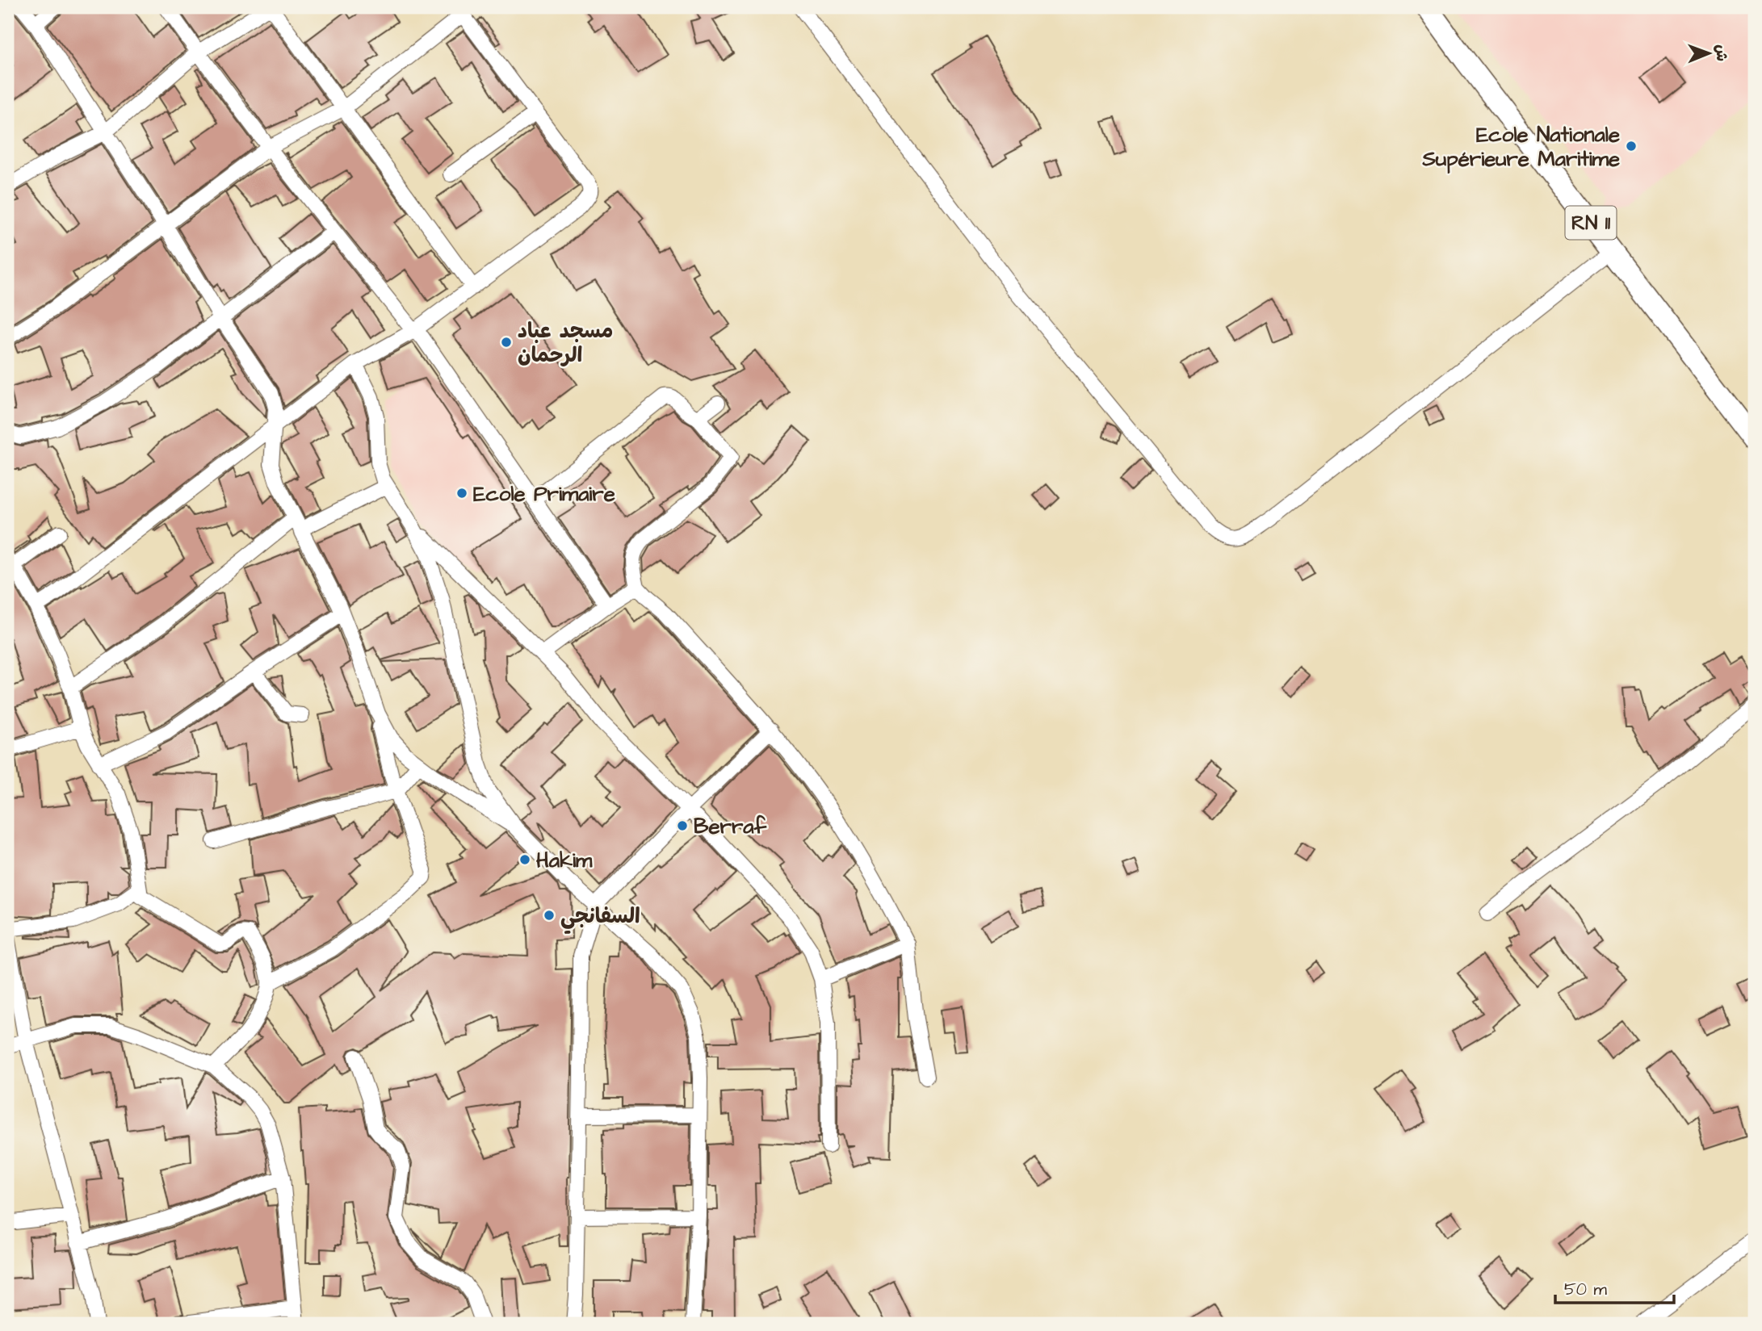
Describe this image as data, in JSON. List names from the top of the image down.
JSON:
{
  "streets": {
    "main road": ["RN 11"]
  },
  "places": [
    "Ecole Nationale Supérieure Maritime",
    "مسجد عباد الرحمان",
    "Ecole Primaire",
    "Berraf",
    "Hakim",
    "السفانجي"
  ],
  "scale_bar": "50 m",
  "north": "right"
}
